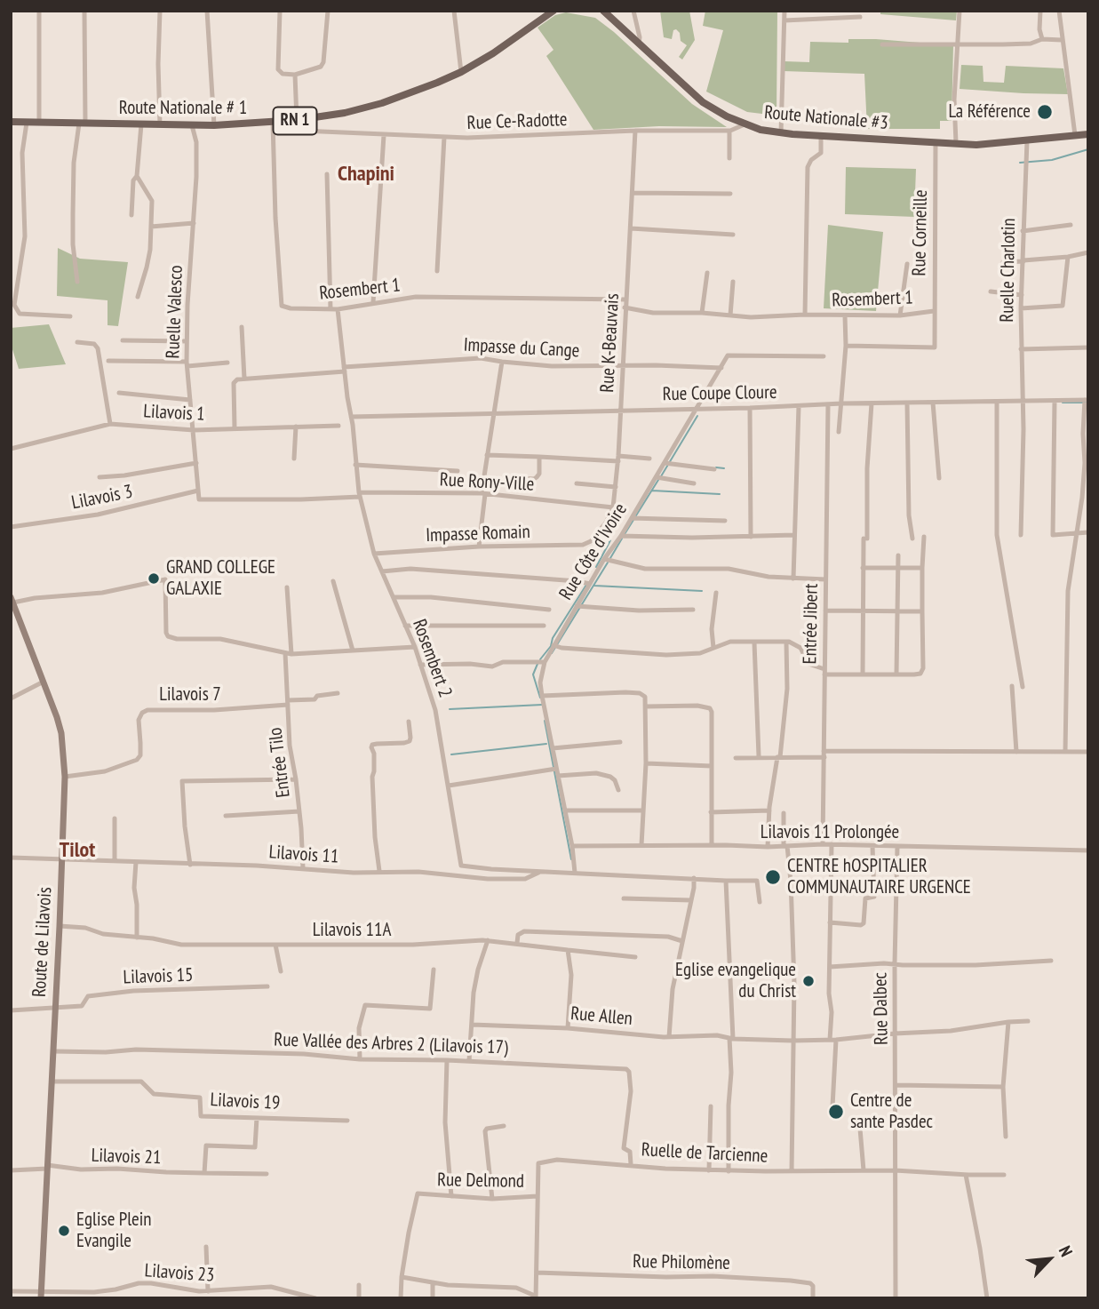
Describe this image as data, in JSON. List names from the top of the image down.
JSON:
{
  "streets": {
    "main road": [
      "Route Nationale # 1",
      "Route Nationale #3",
      "RN 1",
      "Route de Lilavois"
    ],
    "street": [
      "Rue Ce-Radotte",
      "Rue Corneille",
      "Ruelle Charlotin",
      "Rosembert 1",
      "Ruelle Valesco",
      "Rue K-Beauvais",
      "Impasse du Cange",
      "Rue Coupe Cloure",
      "Lilavois 1",
      "Rue Rony-Ville",
      "Lilavois 3",
      "Impasse Romain",
      "Rue Côte d'Ivoire",
      "Entrée Jibert",
      "Rosembert 2",
      "Lilavois 7",
      "Entrée Tilo",
      "Lilavois 11 Prolongée",
      "Lilavois 11",
      "Lilavois 11A",
      "Lilavois 15",
      "Rue Dalbec",
      "Rue Allen",
      "Rue Vallée des Arbres 2 (Lilavois 17)",
      "Lilavois 19",
      "Ruelle de Tarcienne",
      "Lilavois 21",
      "Rue Delmond",
      "Rue Philomène",
      "Lilavois 23"
    ]
  },
  "crossings": [
    ["Route Nationale # 1", "Rue Ce-Radotte"],
    ["Route Nationale # 1", "Rosembert 1"],
    ["Route Nationale # 1", "Ruelle Valesco"],
    ["Route Nationale #3", "Rue Ce-Radotte"],
    ["Route Nationale #3", "Rue Corneille"],
    ["Route Nationale #3", "Ruelle Charlotin"],
    ["Rue Ce-Radotte", "Rue K-Beauvais"],
    ["Rue Corneille", "Rosembert 1"],
    ["Ruelle Charlotin", "Rue Coupe Cloure"],
    ["Rosembert 1", "Rue K-Beauvais"],
    ["Rosembert 1", "Rosembert 2"],
    ["Ruelle Valesco", "Lilavois 1"],
    ["Ruelle Valesco", "Rue Rony-Ville"],
    ["Ruelle Valesco", "Lilavois 3"],
    ["Rue K-Beauvais", "Impasse du Cange"],
    ["Rue K-Beauvais", "Rue Coupe Cloure"],
    ["Rue K-Beauvais", "Rue Rony-Ville"],
    ["Rue K-Beauvais", "Impasse Romain"],
    ["Impasse du Cange", "Rue Côte d'Ivoire"],
    ["Impasse du Cange", "Rosembert 2"],
    ["Rue Coupe Cloure", "Rue Côte d'Ivoire"],
    ["Rue Coupe Cloure", "Entrée Jibert"],
    ["Rue Coupe Cloure", "Rosembert 2"],
    ["Rue Rony-Ville", "Rosembert 2"],
    ["Impasse Romain", "Rosembert 2"],
    ["Rue Côte d'Ivoire", "Lilavois 11 Prolongée"],
    ["Entrée Jibert", "Lilavois 11 Prolongée"],
    ["Rosembert 2", "Lilavois 11"],
    ["Lilavois 7", "Entrée Tilo"],
    ["Lilavois 7", "Route de Lilavois"],
    ["Entrée Tilo", "Lilavois 11"],
    ["Lilavois 11 Prolongée", "Rue Dalbec"],
    ["Lilavois 11", "Route de Lilavois"],
    ["Lilavois 11A", "Route de Lilavois"],
    ["Route de Lilavois", "Lilavois 15"],
    ["Route de Lilavois", "Rue Vallée des Arbres 2 (Lilavois 17)"],
    ["Route de Lilavois", "Lilavois 19"],
    ["Route de Lilavois", "Lilavois 21"],
    ["Route de Lilavois", "Lilavois 23"],
    ["Rue Dalbec", "Rue Allen"],
    ["Rue Dalbec", "Ruelle de Tarcienne"],
    ["Rue Vallée des Arbres 2 (Lilavois 17)", "Ruelle de Tarcienne"],
    ["Ruelle de Tarcienne", "Rue Delmond"],
    ["Ruelle de Tarcienne", "Rue Philomène"]
  ],
  "districts": ["Chapini", "Tilot"],
  "places": [
    "La Référence",
    "GRAND COLLEGE GALAXIE",
    "CENTRE hOSPITALIER COMMUNAUTAIRE URGENCE",
    "Eglise evangelique du Christ",
    "Centre de sante Pasdec",
    "Eglise Plein Evangile"
  ],
  "north": "top right"
}
